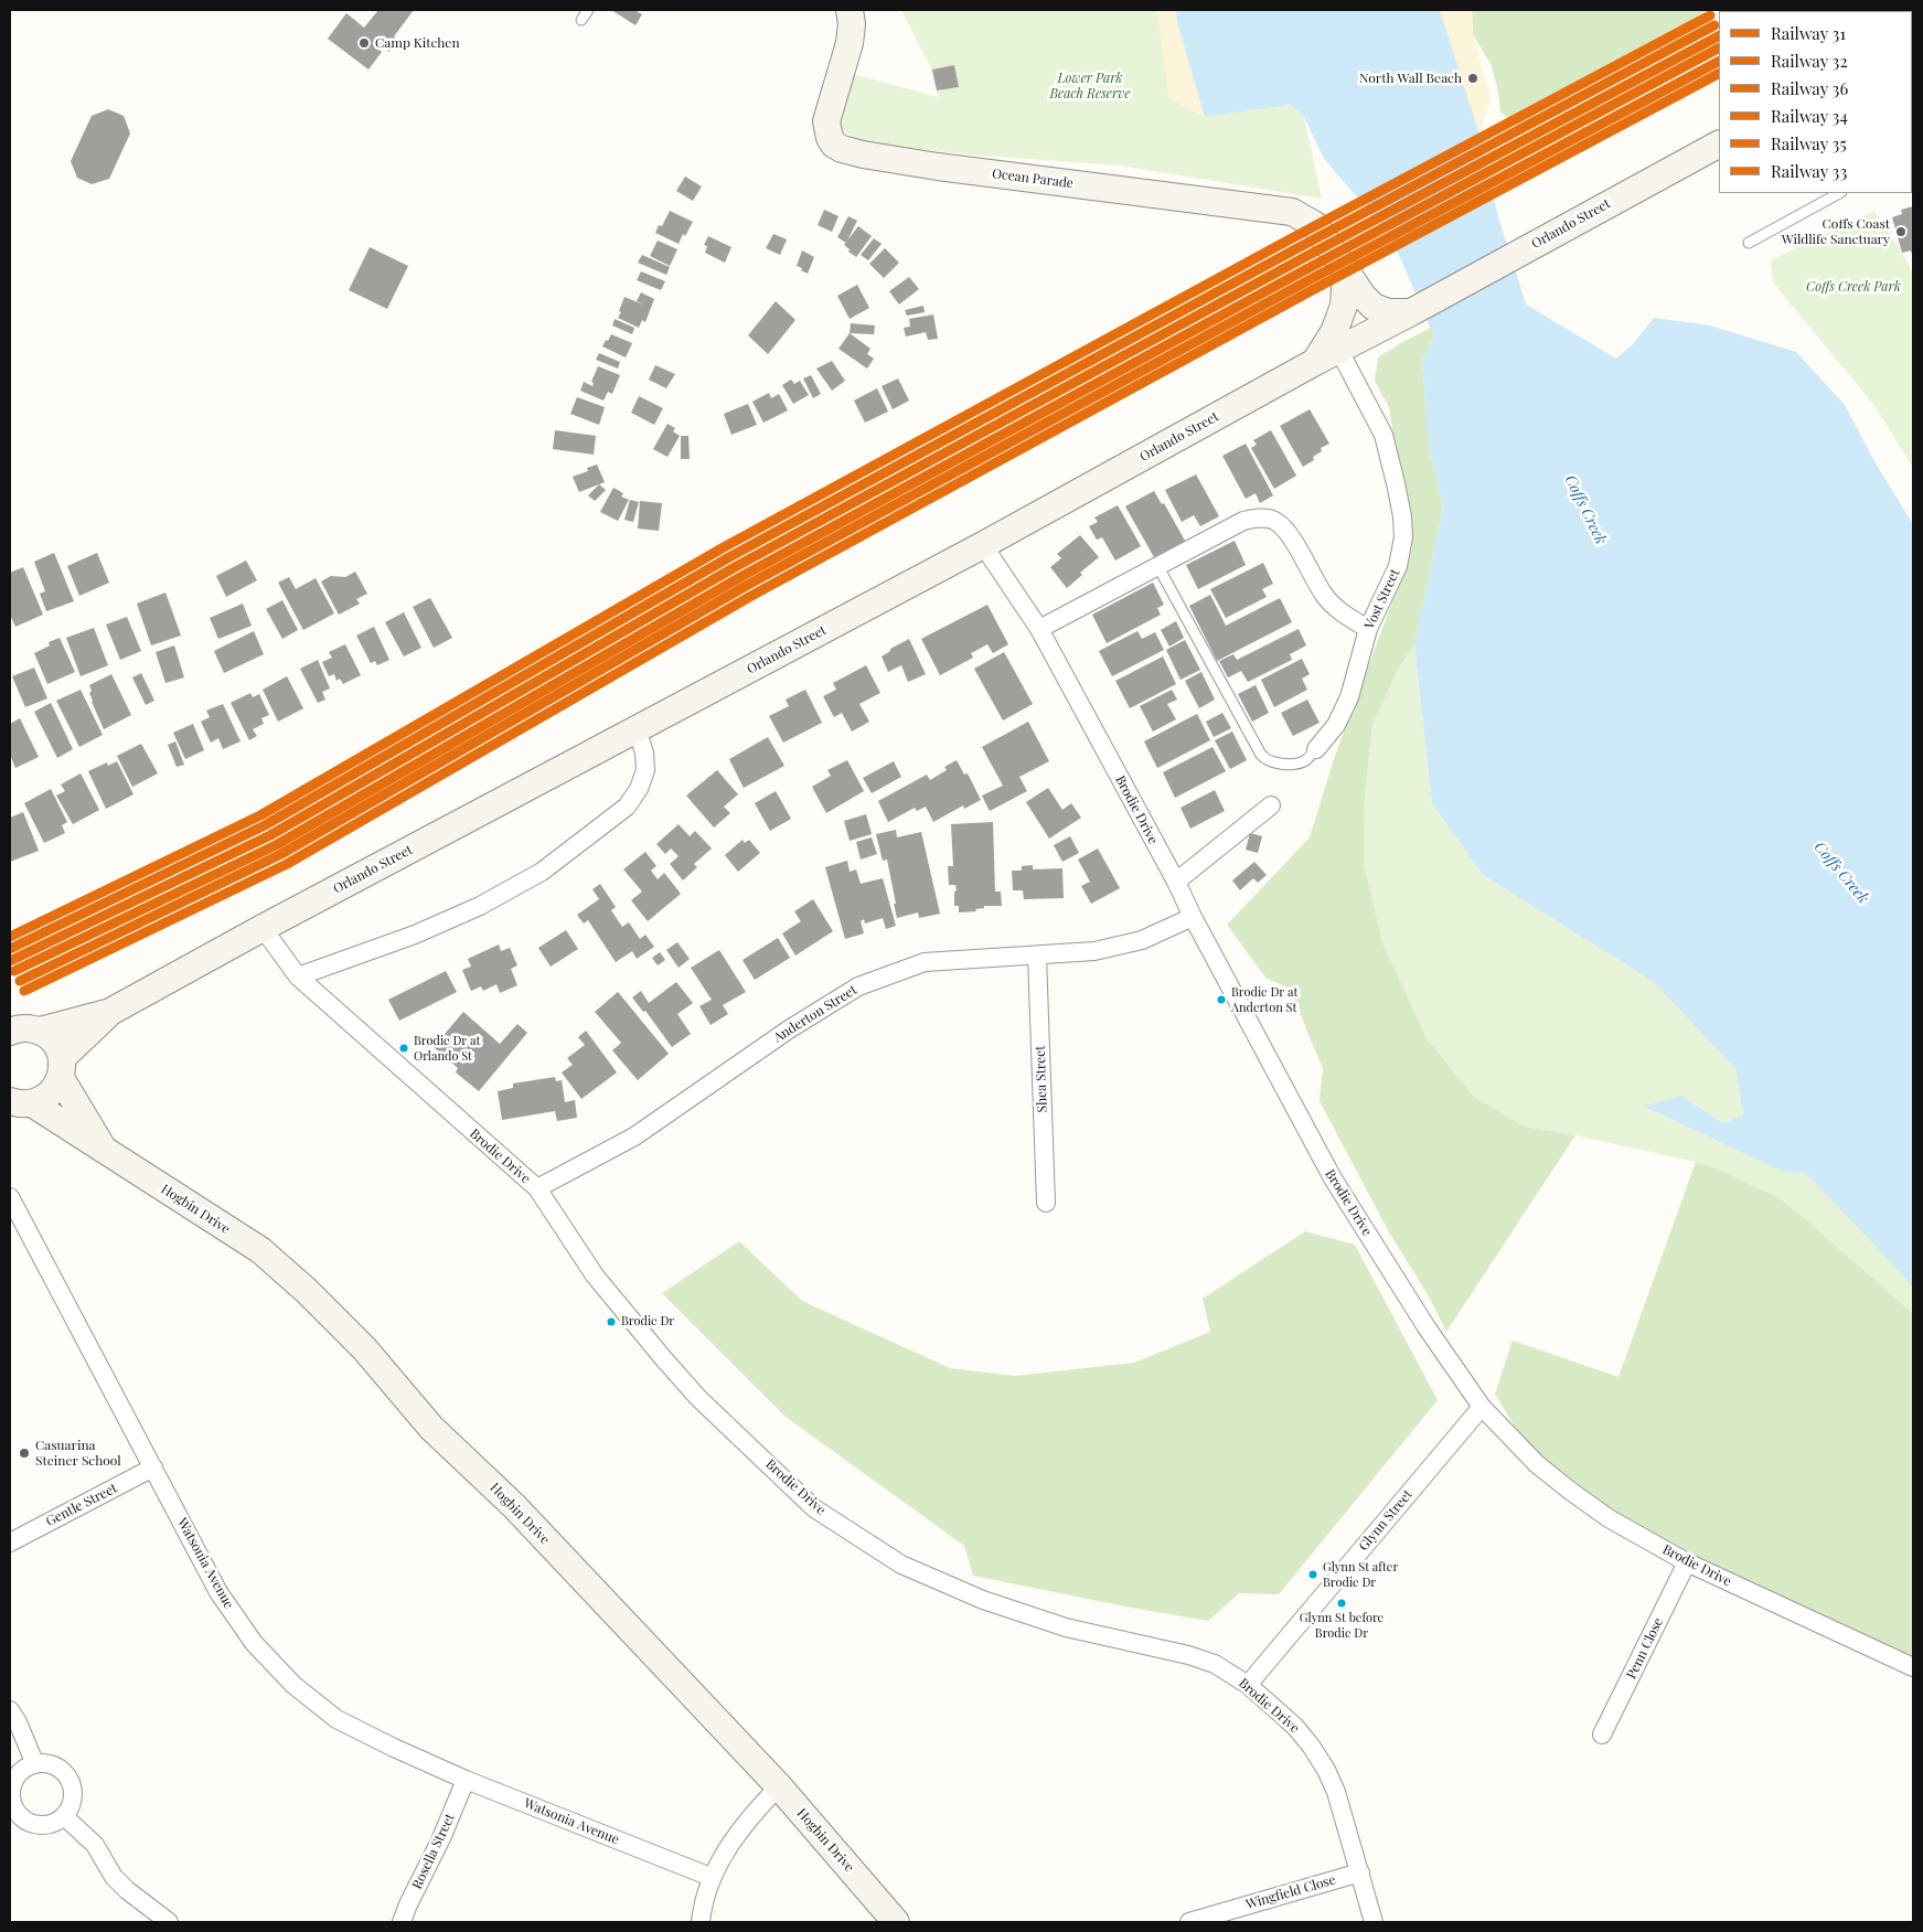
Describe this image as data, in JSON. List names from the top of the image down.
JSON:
{
  "streets": {
    "street": [
      "Ocean Parade",
      "Orlando Street",
      "Vost Street",
      "Brodie Drive",
      "Anderton Street",
      "Shea Street",
      "Hogbin Drive",
      "Gentle Street",
      "Glynn Street",
      "Watsonia Avenue",
      "Penn Close",
      "Rosella Street",
      "Wingfield Close"
    ]
  },
  "crossings": [
    ["Ocean Parade", "Orlando Street"],
    ["Orlando Street", "Vost Street"],
    ["Orlando Street", "Brodie Drive"],
    ["Orlando Street", "Hogbin Drive"],
    ["Brodie Drive", "Anderton Street"],
    ["Brodie Drive", "Glynn Street"],
    ["Brodie Drive", "Penn Close"],
    ["Brodie Drive", "Wingfield Close"],
    ["Anderton Street", "Shea Street"],
    ["Gentle Street", "Watsonia Avenue"],
    ["Watsonia Avenue", "Rosella Street"]
  ],
  "water": ["Coffs Creek"],
  "parks": ["Lower Park Beach Reserve", "Coffs Creek Park"],
  "places": [
    "Camp Kitchen",
    "North Wall Beach",
    "Coffs Coast Wildlife Sanctuary",
    "Brodie Dr at Anderton St",
    "Brodie Dr at Orlando St",
    "Brodie Dr",
    "Casuarina Steiner School",
    "Glynn St after Brodie Dr",
    "Glynn St before Brodie Dr"
  ],
  "lines": [
    "rail line 35",
    "rail line 36",
    "rail line 31",
    "rail line 32",
    "rail line 34",
    "rail line 33"
  ],
  "legend": [
    "Railway 31",
    "Railway 32",
    "Railway 36",
    "Railway 34",
    "Railway 35",
    "Railway 33"
  ]
}
